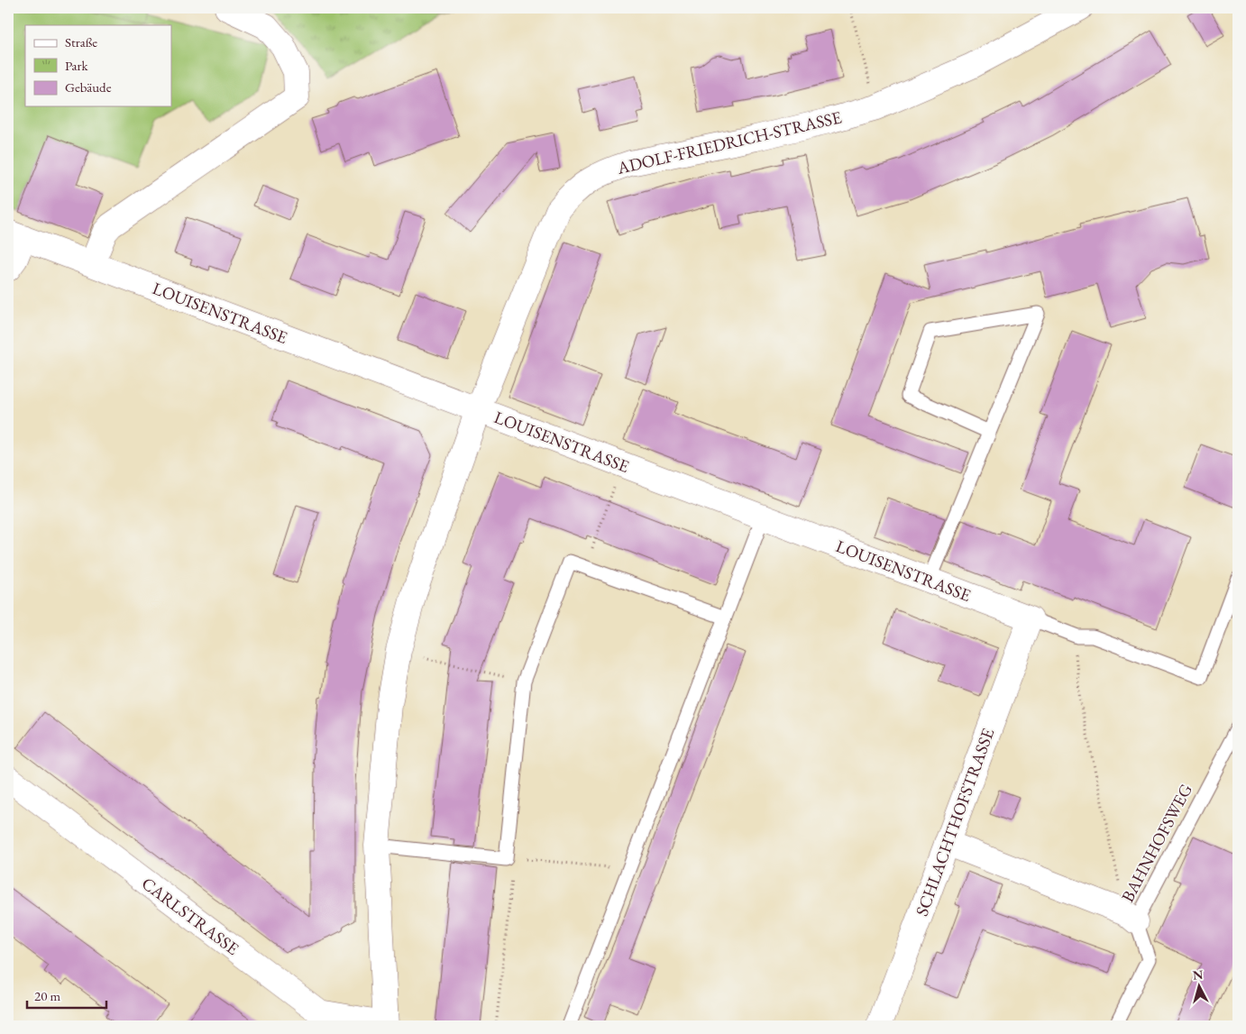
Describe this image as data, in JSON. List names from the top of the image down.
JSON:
{
  "streets": {
    "street": [
      "ADOLF-FRIEDRICH-STRASSE",
      "LOUISENSTRASSE",
      "SCHLACHTHOFSTRASSE",
      "CARLSTRASSE"
    ],
    "lane": ["BAHNHOFSWEG"]
  },
  "crossings": [
    ["ADOLF-FRIEDRICH-STRASSE", "LOUISENSTRASSE"],
    ["ADOLF-FRIEDRICH-STRASSE", "CARLSTRASSE"],
    ["LOUISENSTRASSE", "SCHLACHTHOFSTRASSE"]
  ],
  "legend": ["Straße", "Park", "Gebäude"],
  "scale_bar": "20 m",
  "north": "top"
}
